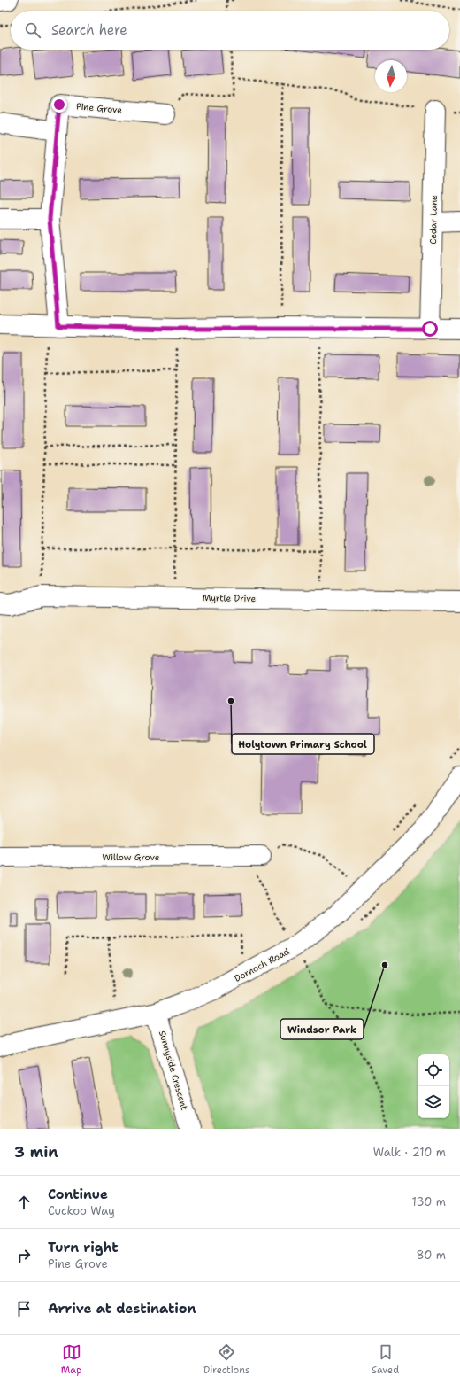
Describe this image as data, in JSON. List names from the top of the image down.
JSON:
{
  "streets": {
    "street": [
      "Pine Grove",
      "Cedar Lane",
      "Myrtle Drive",
      "Willow Grove",
      "Dornoch Road",
      "Sunnyside Crescent"
    ]
  },
  "crossings": [
    ["Dornoch Road", "Sunnyside Crescent"]
  ],
  "places": ["Holytown Primary School", "Windsor Park"],
  "north": "bottom",
  "page": {
    "search": "Search here",
    "heading": ["3 min", "Walk · 210 m"],
    "list": [
      ["Continue", "Cuckoo Way", "130 m"],
      ["Turn right", "Pine Grove", "80 m"],
      "Arrive at destination"
    ],
    "nav": ["Map", "Directions", "Saved"]
  }
}
